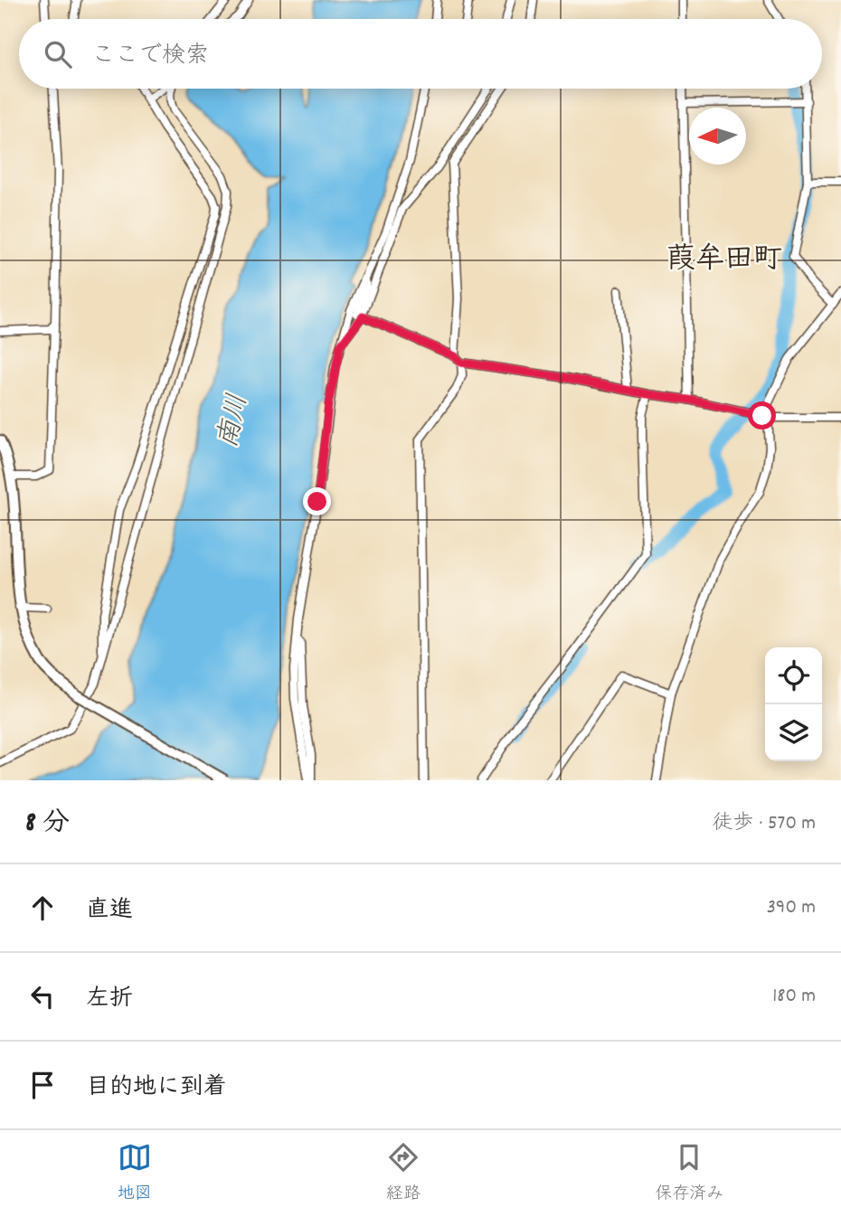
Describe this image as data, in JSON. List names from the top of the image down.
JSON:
{
  "districts": ["葭牟田町"],
  "water": ["南川"],
  "north": "left",
  "page": {
    "search": "ここで検索",
    "heading": ["8 分", "徒歩 · 570 m"],
    "list": [
      ["直進", "390 m"],
      ["左折", "180 m"],
      "目的地に到着"
    ],
    "nav": ["地図", "経路", "保存済み"]
  }
}
